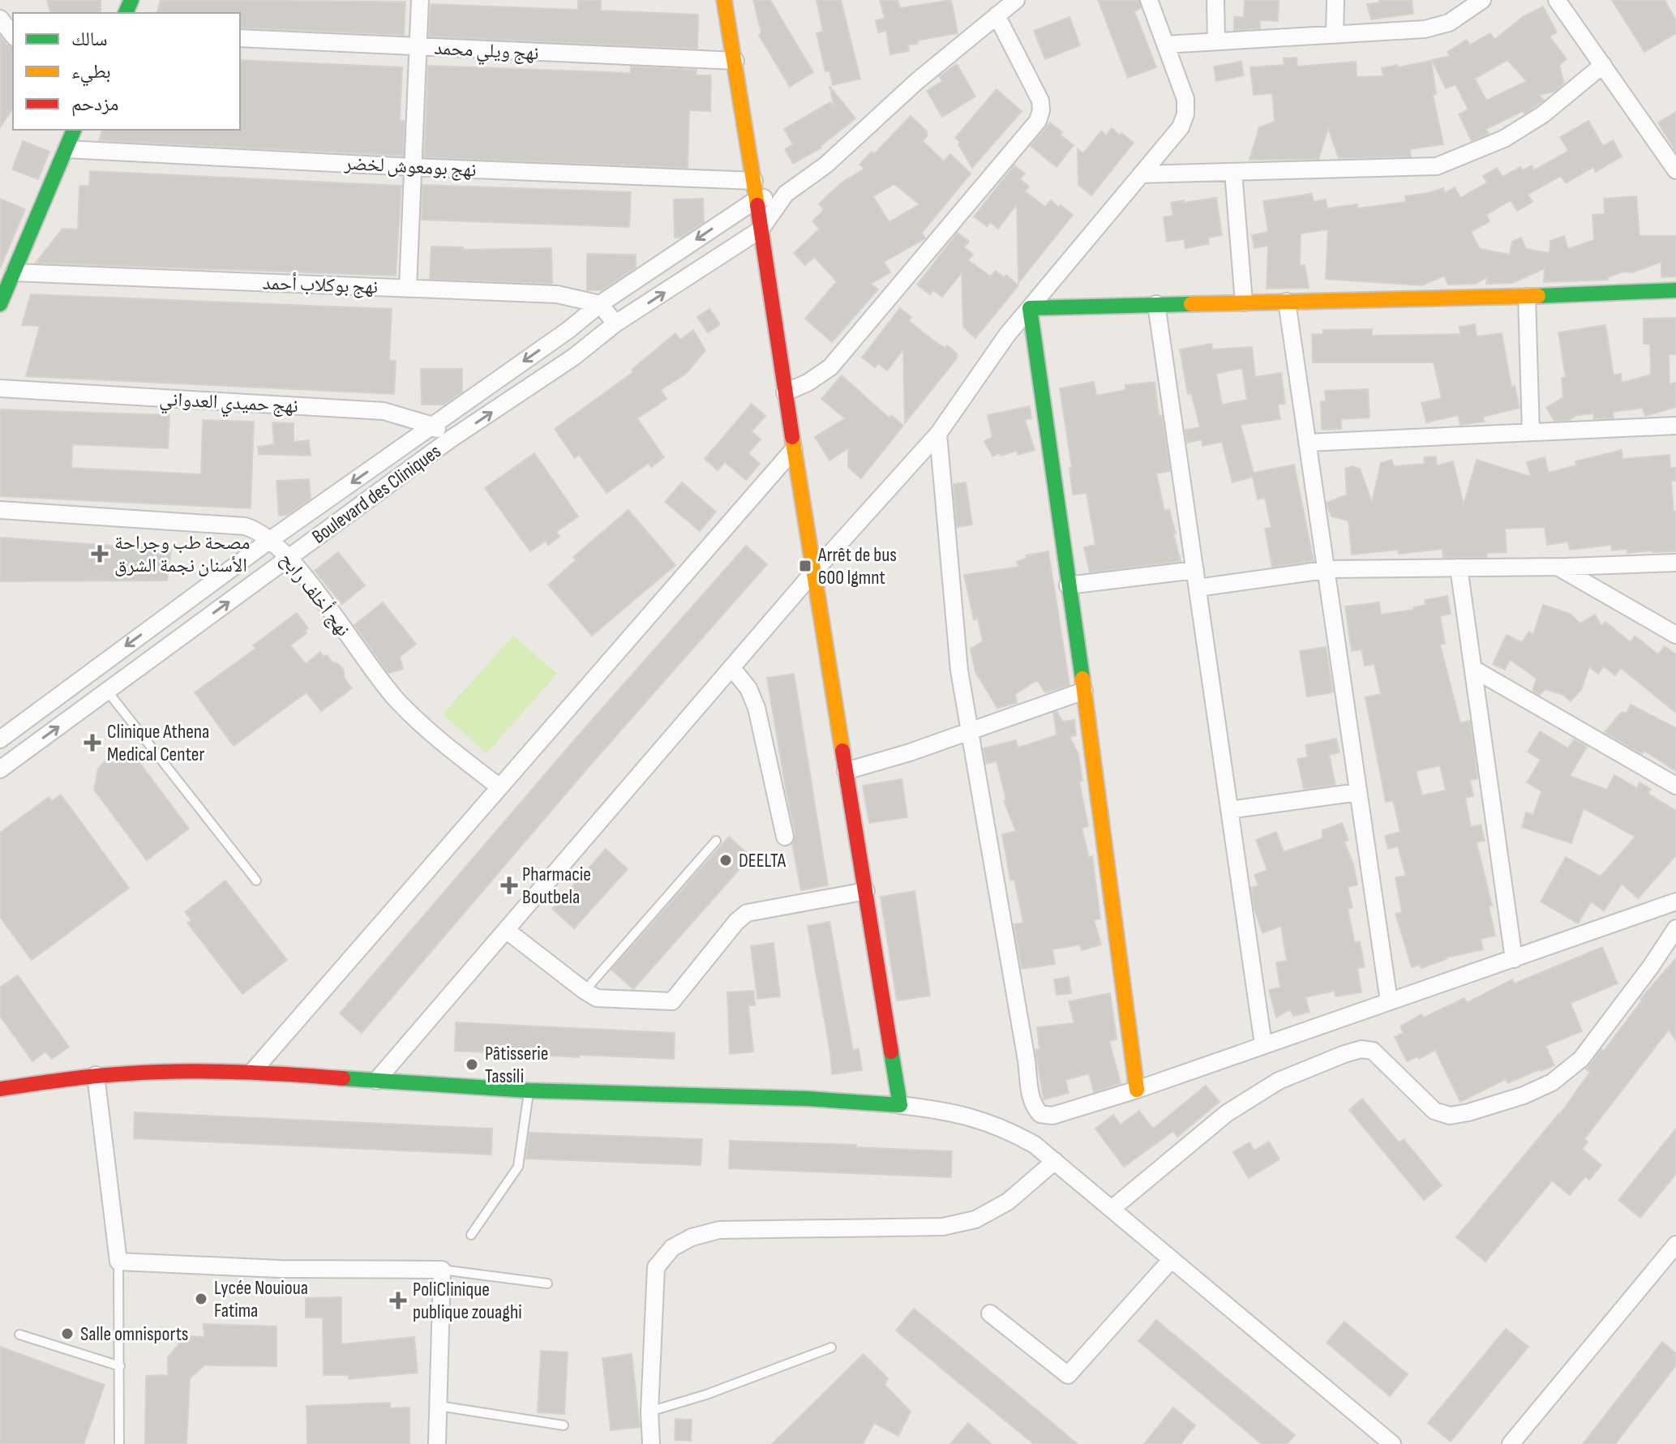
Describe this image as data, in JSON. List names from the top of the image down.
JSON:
{
  "streets": {
    "street": [
      "نهج ويلي محمد",
      "نهج بومعوش لخضر",
      "نهج بوكلاب أحمد",
      "نهج حميدي العدواني",
      "Boulevard des Cliniques",
      "نهج أخلف رابح"
    ]
  },
  "crossings": [
    ["نهج بوكلاب أحمد", "Boulevard des Cliniques"],
    ["نهج حميدي العدواني", "Boulevard des Cliniques"],
    ["Boulevard des Cliniques", "نهج أخلف رابح"]
  ],
  "places": {
    "health": [
      "مصحة طب وجراحة الأسنان نجمة الشرق",
      "Clinique Athena Medical Center",
      "Pharmacie Boutbela",
      "PoliClinique publique zouaghi"
    ],
    "transit": ["Arrêt de bus 600 lgmnt"],
    "other": [
      "DEELTA",
      "Pâtisserie Tassili",
      "Lycée Nouioua Fatima",
      "Salle omnisports"
    ]
  },
  "legend": ["سالك", "بطيء", "مزدحم"]
}
